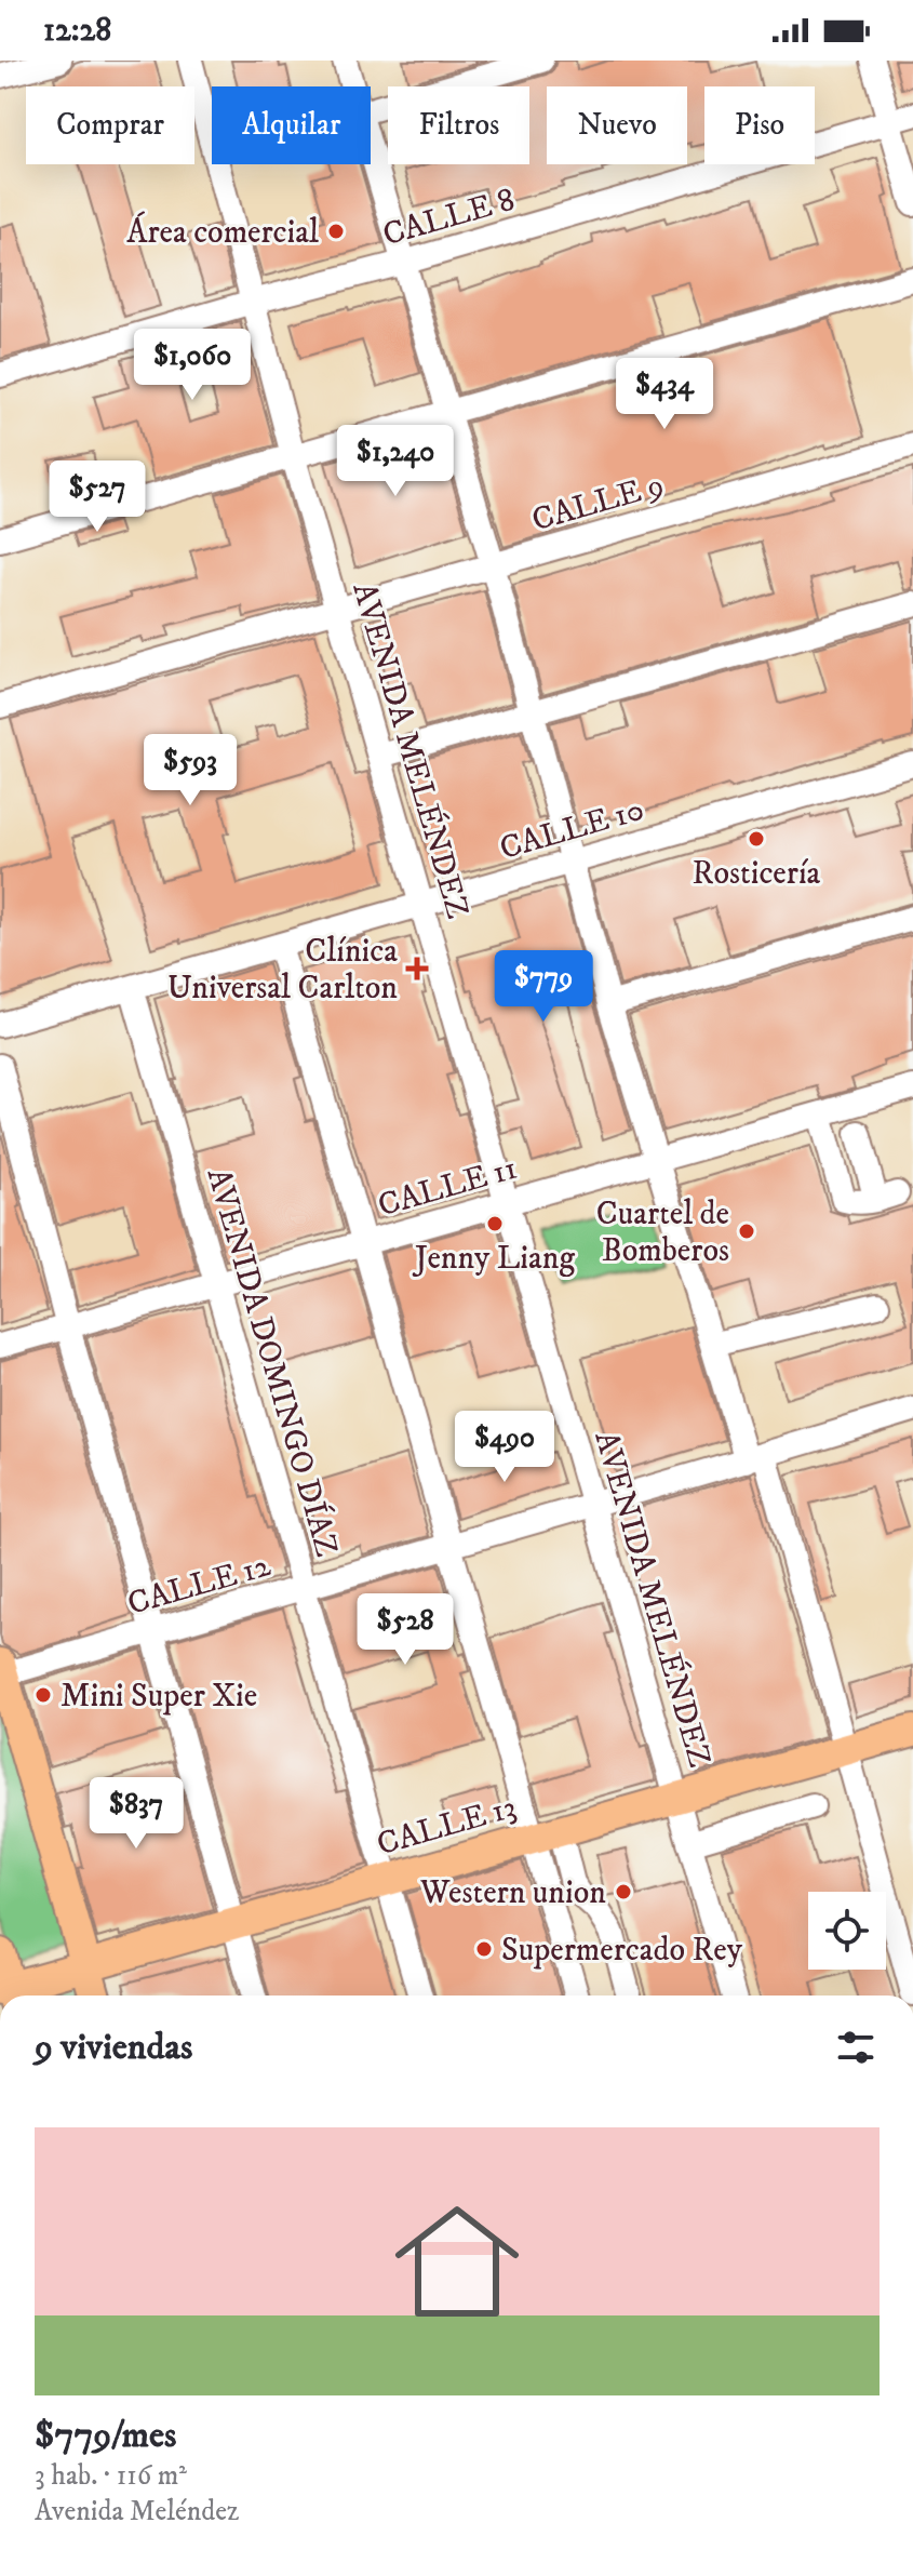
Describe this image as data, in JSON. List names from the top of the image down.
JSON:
{
  "streets": {
    "main road": ["CALLE 13"],
    "street": [
      "CALLE 8",
      "CALLE 9",
      "AVENIDA MELÉNDEZ",
      "CALLE 10",
      "CALLE 11",
      "AVENIDA DOMINGO DÍAZ",
      "CALLE 12"
    ]
  },
  "crossings": [
    ["CALLE 8", "AVENIDA MELÉNDEZ"],
    ["CALLE 9", "AVENIDA MELÉNDEZ"],
    ["AVENIDA MELÉNDEZ", "CALLE 10"],
    ["AVENIDA MELÉNDEZ", "CALLE 11"],
    ["AVENIDA MELÉNDEZ", "CALLE 12"],
    ["AVENIDA MELÉNDEZ", "CALLE 13"],
    ["CALLE 10", "AVENIDA DOMINGO DÍAZ"],
    ["CALLE 11", "AVENIDA DOMINGO DÍAZ"],
    ["AVENIDA DOMINGO DÍAZ", "CALLE 12"],
    ["AVENIDA DOMINGO DÍAZ", "CALLE 13"]
  ],
  "places": {
    "other": [
      "Área comercial",
      "Rosticería",
      "Jenny Liang",
      "Cuartel de Bomberos",
      "Mini Super Xie",
      "Western union",
      "Supermercado Rey"
    ],
    "health": ["Clínica Universal Carlton"]
  },
  "page": {
    "status": "12:28",
    "chip": [
      "Comprar",
      "Alquilar",
      "Filtros",
      "Nuevo",
      "Piso"
    ],
    "price": [
      "$1,060",
      "$434",
      "$1,240",
      "$527",
      "$593",
      "$779",
      "$490",
      "$528",
      "$837"
    ],
    "heading": "9 viviendas",
    "list": [
      {
        "name": "$779/mes",
        "note": "3 hab. · 116 m² · Avenida Meléndez"
      }
    ]
  }
}
